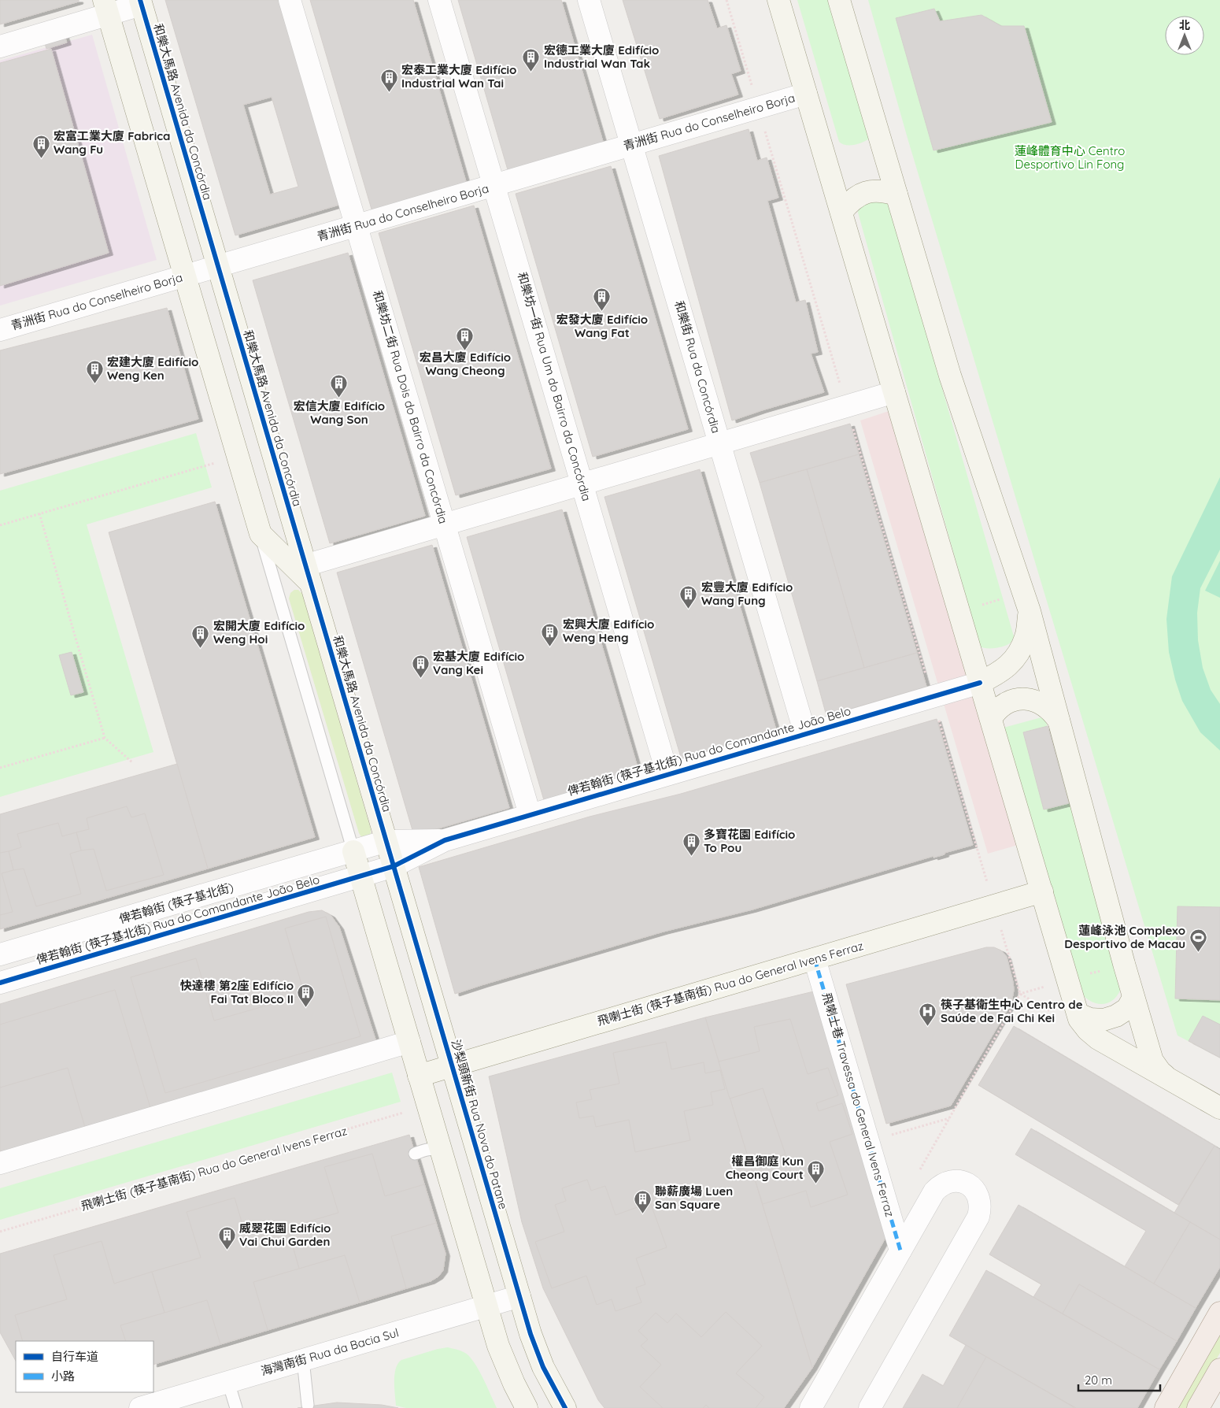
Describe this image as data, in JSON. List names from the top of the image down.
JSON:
{
  "streets": {
    "street": [
      "和樂大馬路 Avenida da Concórdia",
      "青洲街 Rua do Conselheiro Borja",
      "和樂街 Rua da Concórdia",
      "和樂坊一街 Rua Um do Bairro da Concórdia",
      "和樂坊二街 Rua Dois do Bairro da Concórdia",
      "俾若翰街 (筷子基北街) Rua do Comandante João Belo",
      "俾若翰街 (筷子基北街)",
      "飛喇士街 (筷子基南街) Rua do General Ivens Ferraz",
      "飛喇士巷 Travessa do General Ivens Ferraz",
      "沙梨頭新街 Rua Nova do Patane",
      "海灣南街 Rua da Bacia Sul"
    ]
  },
  "crossings": [
    ["和樂大馬路 Avenida da Concórdia", "青洲街 Rua do Conselheiro Borja"],
    ["和樂大馬路 Avenida da Concórdia", "俾若翰街 (筷子基北街)"],
    ["和樂大馬路 Avenida da Concórdia", "沙梨頭新街 Rua Nova do Patane"],
    ["青洲街 Rua do Conselheiro Borja", "和樂街 Rua da Concórdia"],
    ["青洲街 Rua do Conselheiro Borja", "和樂坊一街 Rua Um do Bairro da Concórdia"],
    ["青洲街 Rua do Conselheiro Borja", "和樂坊二街 Rua Dois do Bairro da Concórdia"],
    ["和樂街 Rua da Concórdia", "俾若翰街 (筷子基北街) Rua do Comandante João Belo"],
    ["和樂坊一街 Rua Um do Bairro da Concórdia", "俾若翰街 (筷子基北街) Rua do Comandante João Belo"],
    ["和樂坊二街 Rua Dois do Bairro da Concórdia", "俾若翰街 (筷子基北街) Rua do Comandante João Belo"],
    ["俾若翰街 (筷子基北街) Rua do Comandante João Belo", "俾若翰街 (筷子基北街)"],
    ["俾若翰街 (筷子基北街) Rua do Comandante João Belo", "沙梨頭新街 Rua Nova do Patane"],
    ["俾若翰街 (筷子基北街)", "沙梨頭新街 Rua Nova do Patane"],
    ["飛喇士街 (筷子基南街) Rua do General Ivens Ferraz", "飛喇士巷 Travessa do General Ivens Ferraz"],
    ["飛喇士街 (筷子基南街) Rua do General Ivens Ferraz", "沙梨頭新街 Rua Nova do Patane"],
    ["沙梨頭新街 Rua Nova do Patane", "海灣南街 Rua da Bacia Sul"]
  ],
  "parks": ["蓮峰體育中心 Centro Desportivo Lin Fong"],
  "places": {
    "building": [
      "宏德工業大廈 Edifício Industrial Wan Tak",
      "宏泰工業大廈 Edifício Industrial Wan Tai",
      "宏富工業大廈 Fabrica Wang Fu",
      "宏發大廈 Edifício Wang Fat",
      "宏昌大廈 Edifício Wang Cheong",
      "宏建大廈 Edifício Weng Ken",
      "宏信大廈 Edifício Wang Son",
      "宏豐大廈 Edifício Wang Fung",
      "宏興大廈 Edifício Weng Heng",
      "宏開大廈 Edifício Weng Hoi",
      "宏基大廈 Edifício Vang Kei",
      "多寶花園 Edifício To Pou",
      "快達樓 第2座 Edifício Fai Tat Bloco II",
      "權昌御庭 Kun Cheong Court",
      "聯薪廣場 Luen San Square",
      "威翠花園 Edifício Vai Chui Garden"
    ],
    "sports": ["蓮峰泳池 Complexo Desportivo de Macau"],
    "hospital": ["筷子基衛生中心 Centro de Saúde de Fai Chi Kei"]
  },
  "legend": ["自行车道", "小路"],
  "scale_bar": "20 m",
  "north": "top"
}
